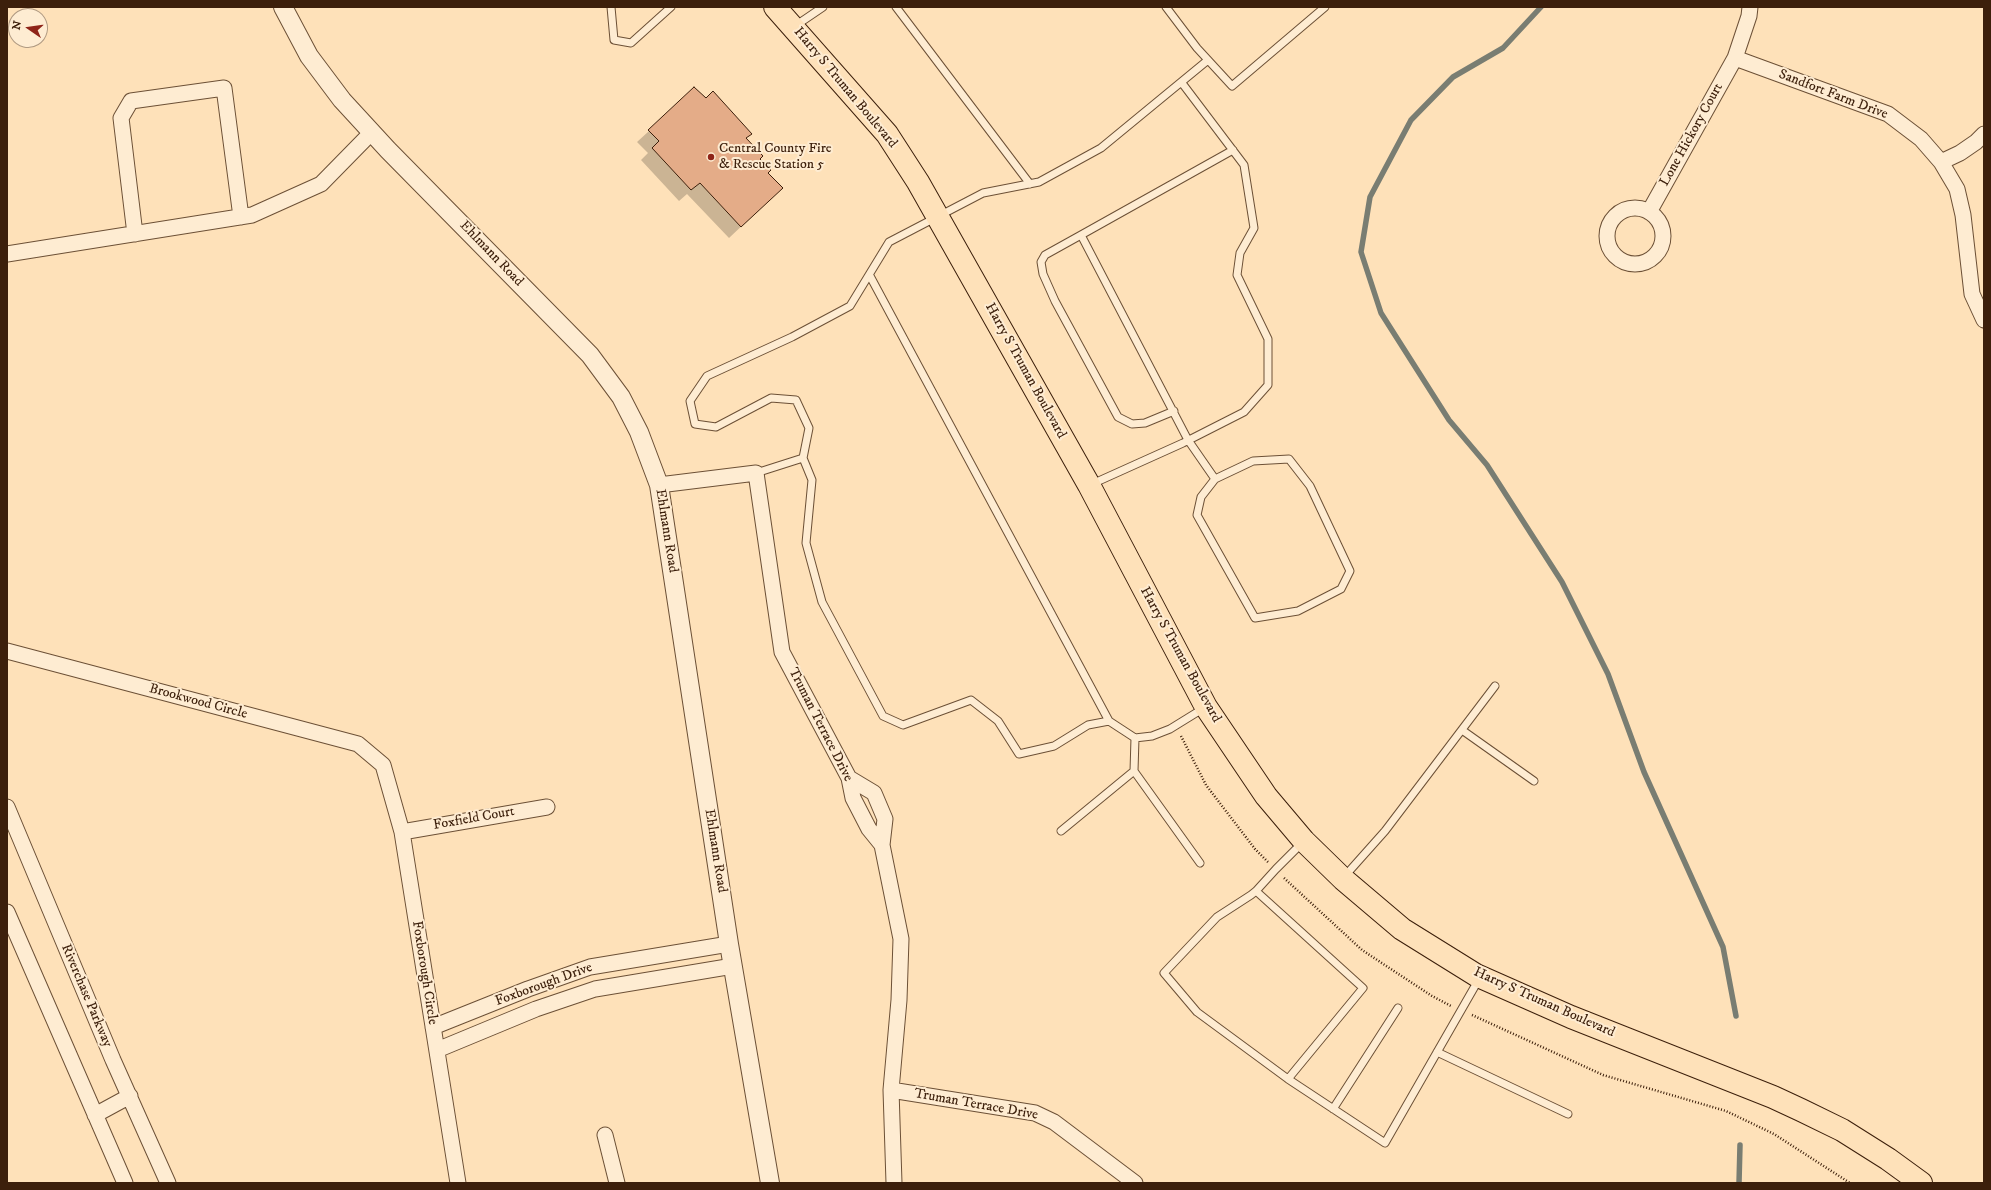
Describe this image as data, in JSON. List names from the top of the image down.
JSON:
{
  "streets": {
    "main road": ["Harry S Truman Boulevard"],
    "street": [
      "Sandfort Farm Drive",
      "Lone Hickory Court",
      "Ehlmann Road",
      "Brookwood Circle",
      "Truman Terrace Drive",
      "Foxfield Court",
      "Foxborough Circle",
      "Foxborough Drive",
      "Riverchase Parkway"
    ]
  },
  "crossings": [
    ["Sandfort Farm Drive", "Lone Hickory Court"],
    ["Ehlmann Road", "Foxborough Drive"],
    ["Brookwood Circle", "Foxborough Circle"],
    ["Foxfield Court", "Foxborough Circle"],
    ["Foxborough Circle", "Foxborough Drive"]
  ],
  "places": ["Central County Fire & Rescue Station 5"],
  "north": "left"
}
